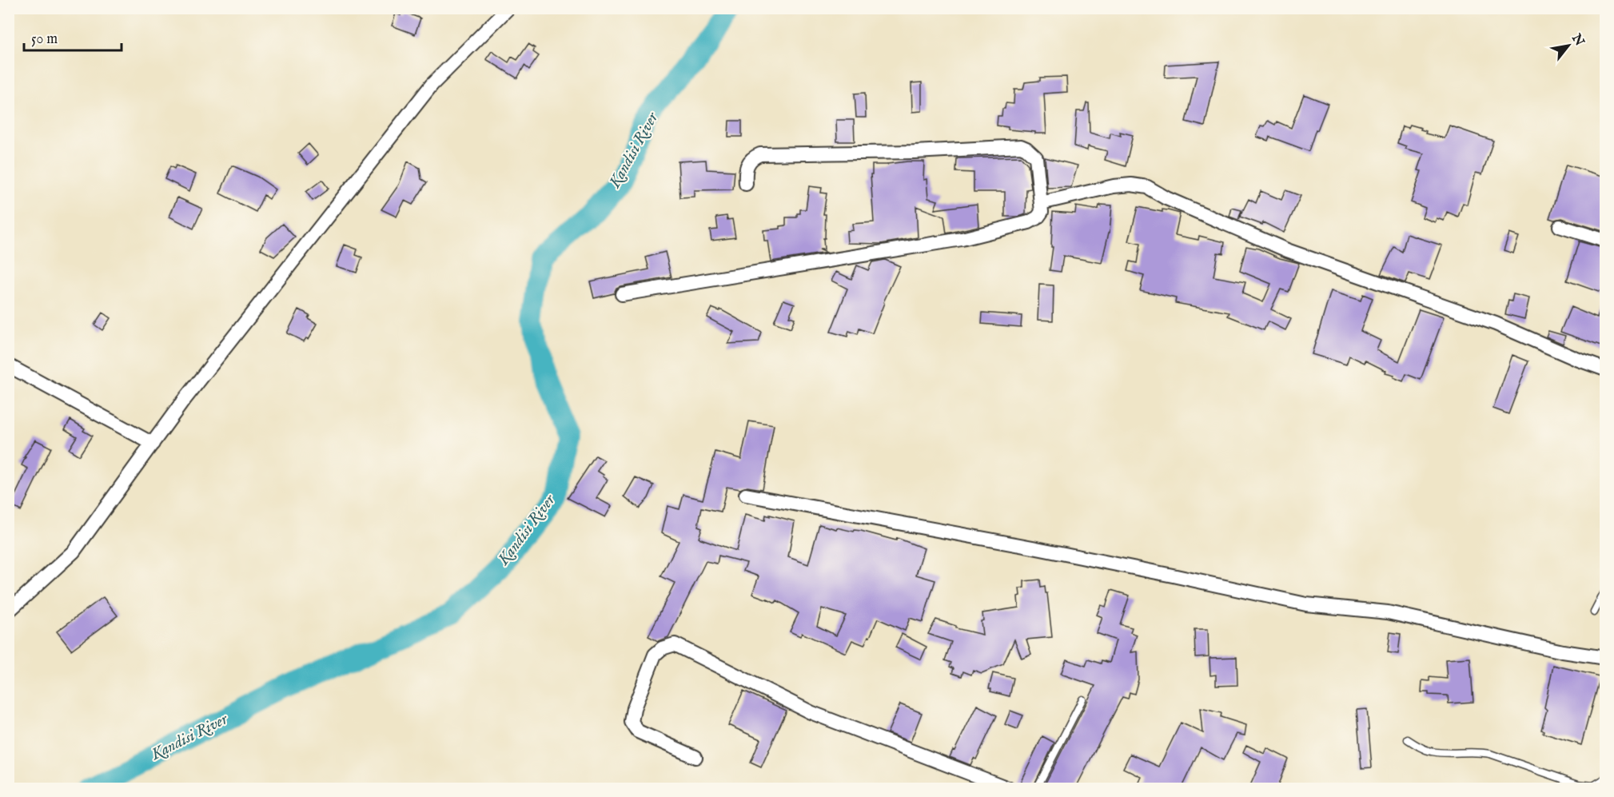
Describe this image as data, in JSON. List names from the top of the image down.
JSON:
{
  "water": ["Kandisi River"],
  "scale_bar": "50 m",
  "north": "top right"
}
